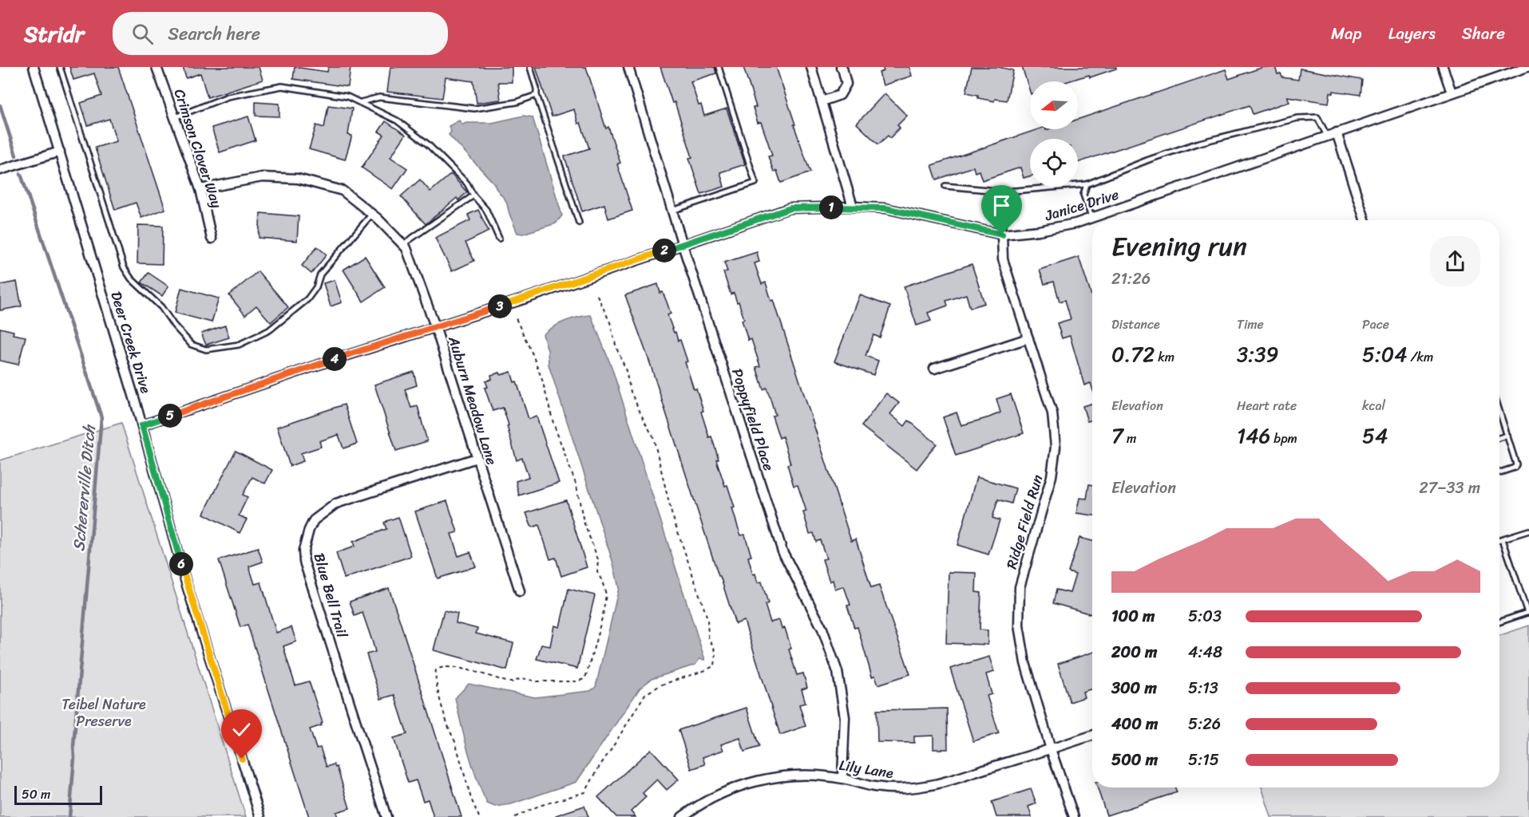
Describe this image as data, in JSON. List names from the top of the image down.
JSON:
{
  "streets": {
    "street": [
      "Crimson Clover Way",
      "Janice Drive",
      "Deer Creek Drive",
      "Auburn Meadow Lane",
      "Poppyfield Place",
      "Ridge Field Run",
      "Blue Bell Trail",
      "Lily Lane"
    ]
  },
  "crossings": [
    ["Crimson Clover Way", "Auburn Meadow Lane"],
    ["Janice Drive", "Deer Creek Drive"],
    ["Janice Drive", "Auburn Meadow Lane"],
    ["Janice Drive", "Poppyfield Place"],
    ["Janice Drive", "Ridge Field Run"],
    ["Auburn Meadow Lane", "Blue Bell Trail"],
    ["Poppyfield Place", "Lily Lane"],
    ["Ridge Field Run", "Lily Lane"]
  ],
  "water": ["Schererville Ditch"],
  "parks": ["Teibel Nature Preserve"],
  "scale_bar": "50 m",
  "north": "left",
  "page": {
    "header": "Stridr",
    "search": "Search here",
    "nav": ["Map", "Layers", "Share"],
    "pins": [
      "1",
      "2",
      "3",
      "4",
      "5",
      "6"
    ],
    "heading": ["Evening run", "21:26"],
    "stats": [
      ["Distance", "0.72 km"],
      ["Time", "3:39"],
      ["Pace", "5:04 /km"],
      ["Elevation", "7 m"],
      ["Heart rate", "146 bpm"],
      ["kcal", "54"]
    ],
    "chart": ["Elevation", "27–33 m"],
    "list": [
      {
        "name": "100 m",
        "note": "5:03"
      },
      {
        "name": "200 m",
        "note": "4:48"
      },
      {
        "name": "300 m",
        "note": "5:13"
      },
      {
        "name": "400 m",
        "note": "5:26"
      },
      {
        "name": "500 m",
        "note": "5:15"
      }
    ],
    "scale": "50 m"
  }
}
